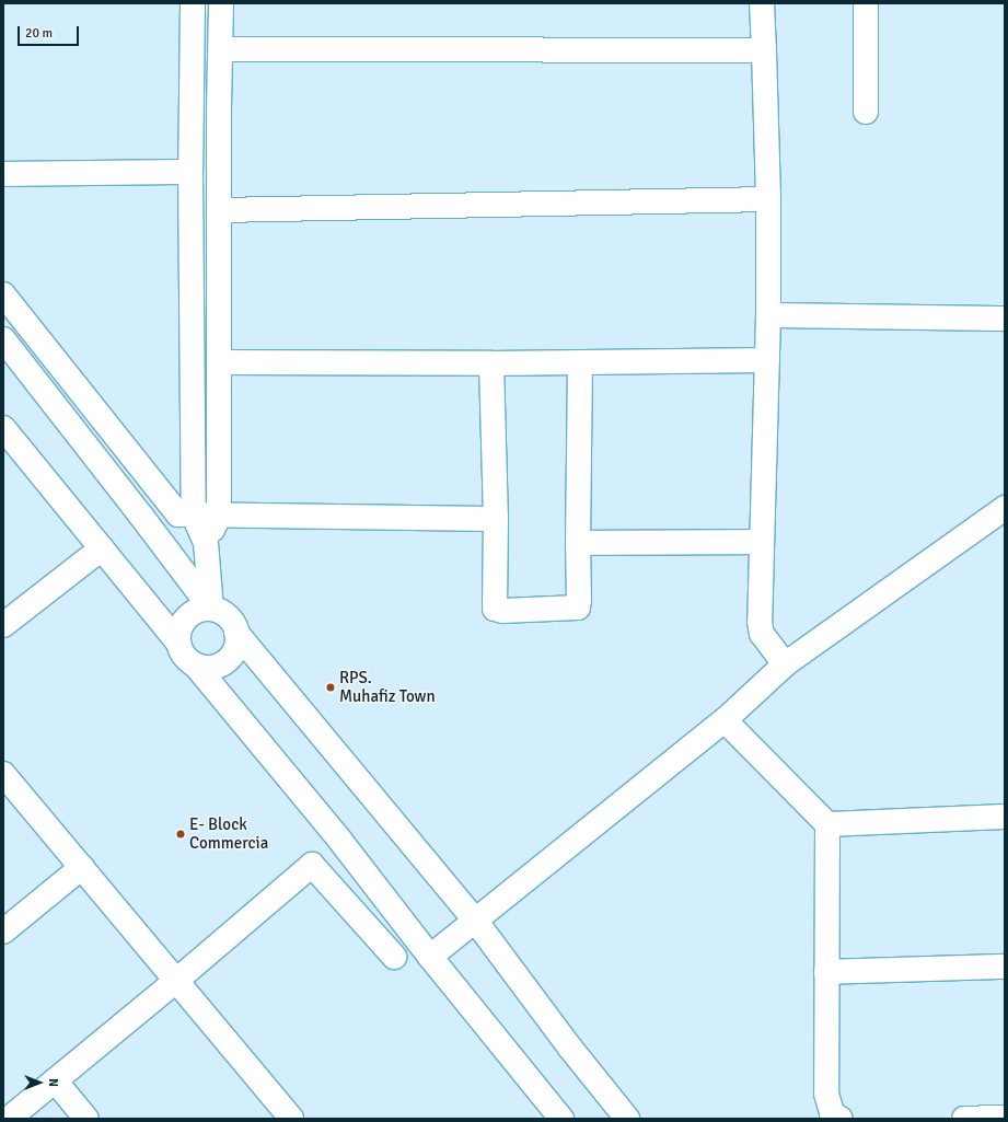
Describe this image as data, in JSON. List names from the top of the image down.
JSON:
{
  "places": ["RPS. Muhafiz Town", "E- Block Commercia"],
  "scale_bar": "20 m",
  "north": "right"
}
